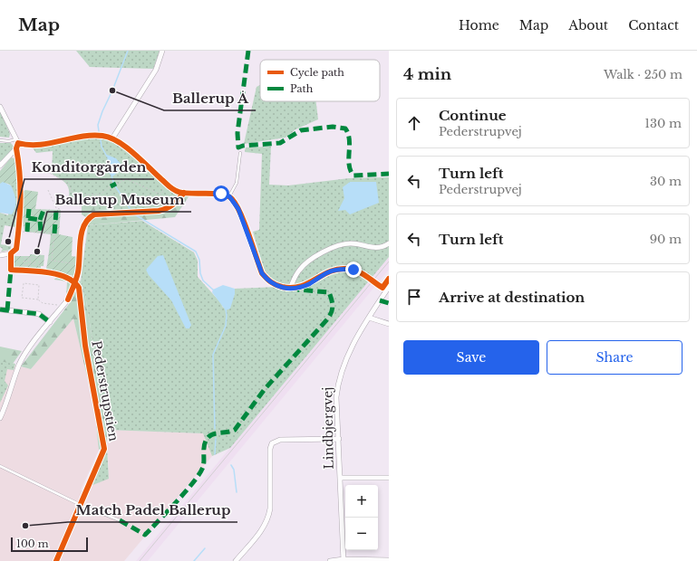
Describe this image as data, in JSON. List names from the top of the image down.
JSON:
{
  "streets": {
    "street": ["Lindbjergvej"],
    "cycle path": ["Pederstrupstien"]
  },
  "places": [
    "Ballerup Å",
    "Konditorgården",
    "Ballerup Museum",
    "Match Padel Ballerup"
  ],
  "legend": ["Cycle path", "Path"],
  "scale_bar": "100 m",
  "page": {
    "header": "Map",
    "nav": [
      "Home",
      "Map",
      "About",
      "Contact"
    ],
    "heading": ["4 min", "Walk · 250 m"],
    "list": [
      ["Continue", "Pederstrupvej", "130 m"],
      ["Turn left", "Pederstrupvej", "30 m"],
      ["Turn left", "90 m"],
      "Arrive at destination"
    ],
    "buttons": ["Save", "Share"],
    "map_buttons": ["+", "−"],
    "scale": "100 m"
  }
}
